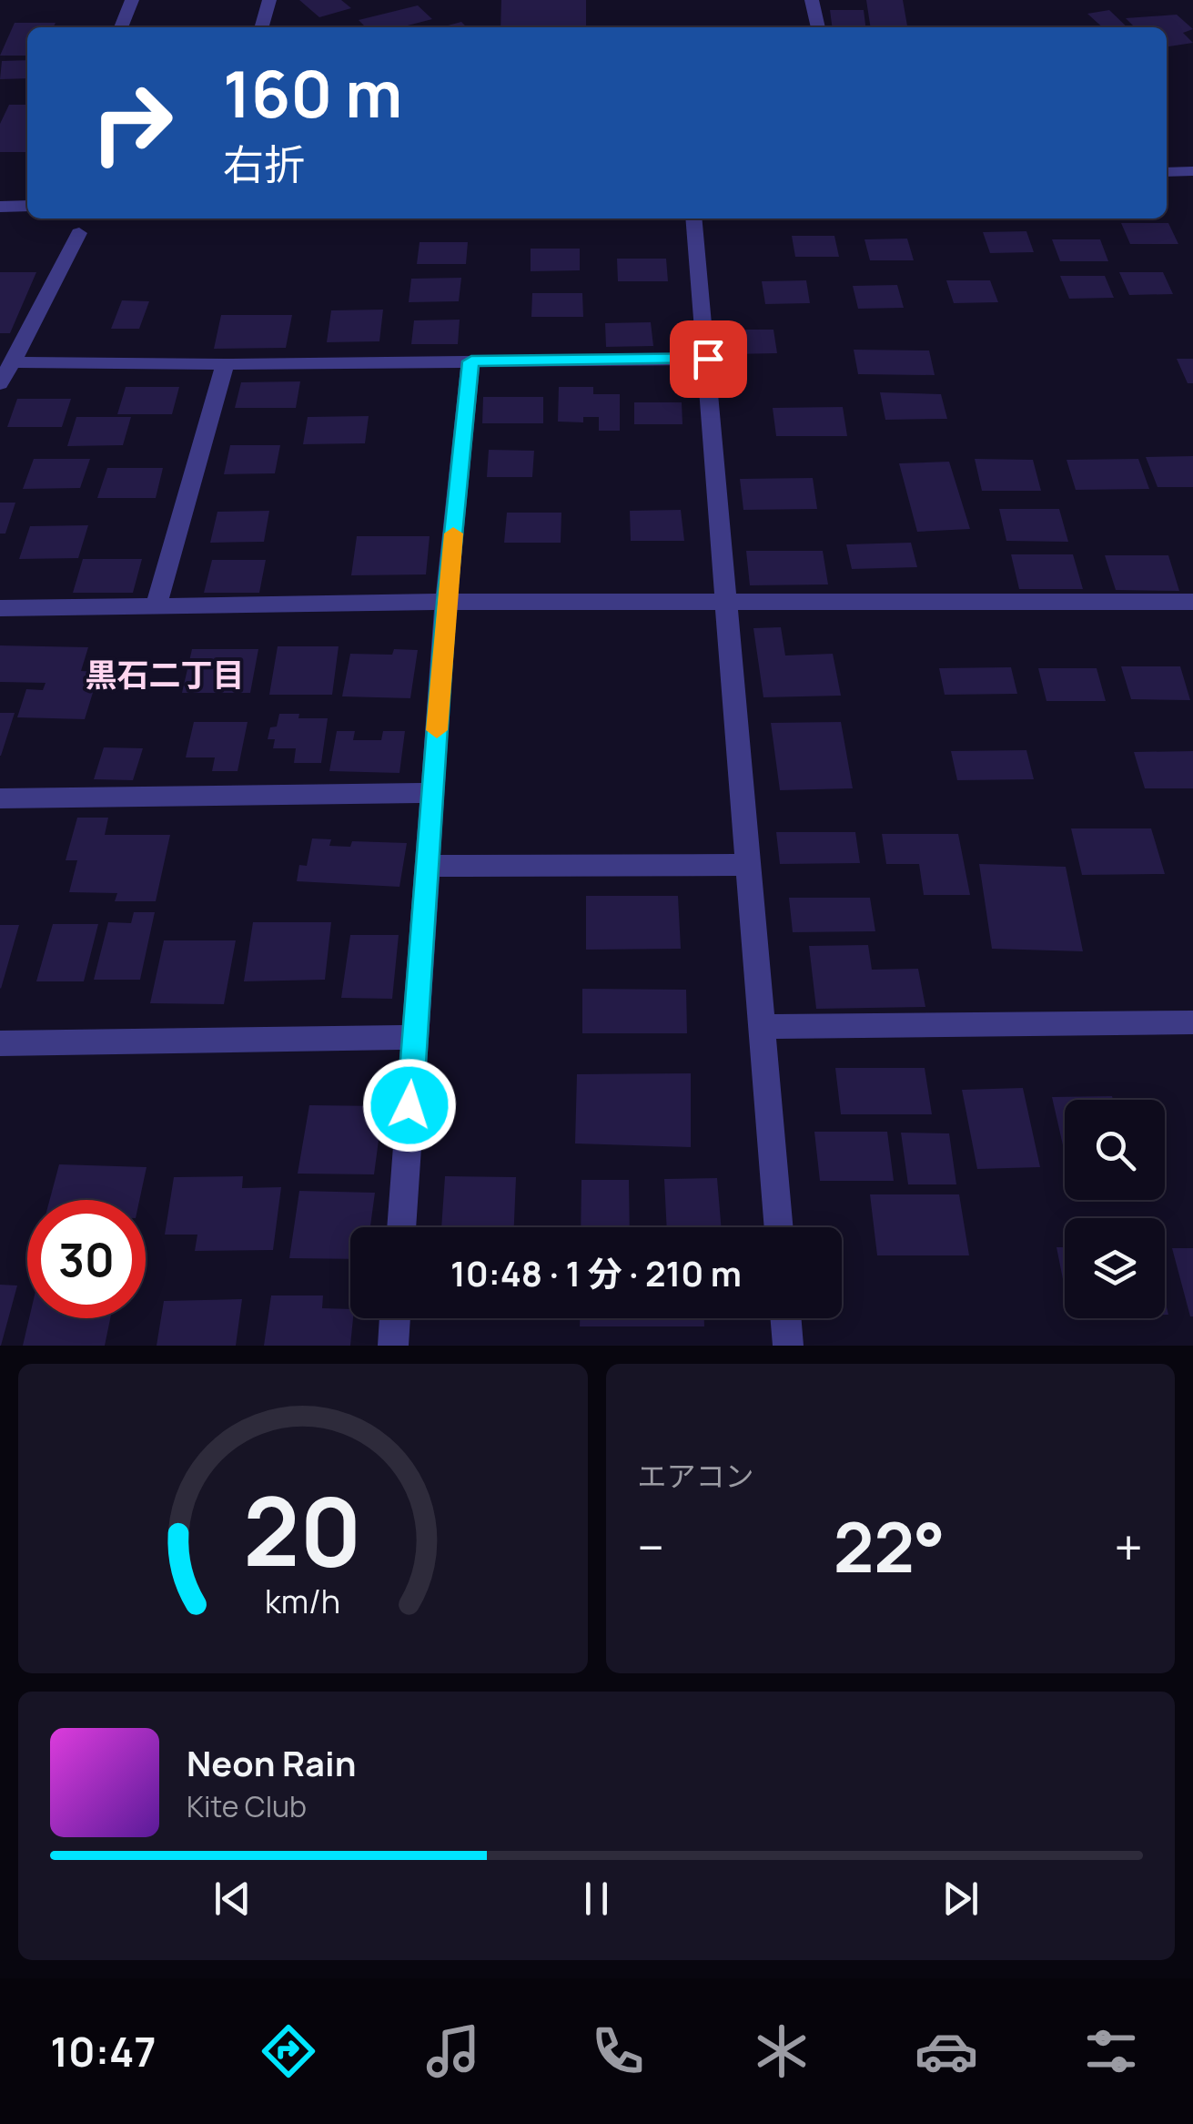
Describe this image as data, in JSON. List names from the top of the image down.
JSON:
{
  "districts": ["黒石二丁目"],
  "page": {
    "turn": ["160 m", "右折"],
    "limit": "30",
    "trip": "10:48 · 1 分 · 210 m",
    "tile": "エアコン",
    "heat": ["−", "22°", "+"],
    "song": ["Neon Rain", "Kite Club"],
    "tabs": "10:47",
    "gauge": ["20", "km/h"]
  }
}
